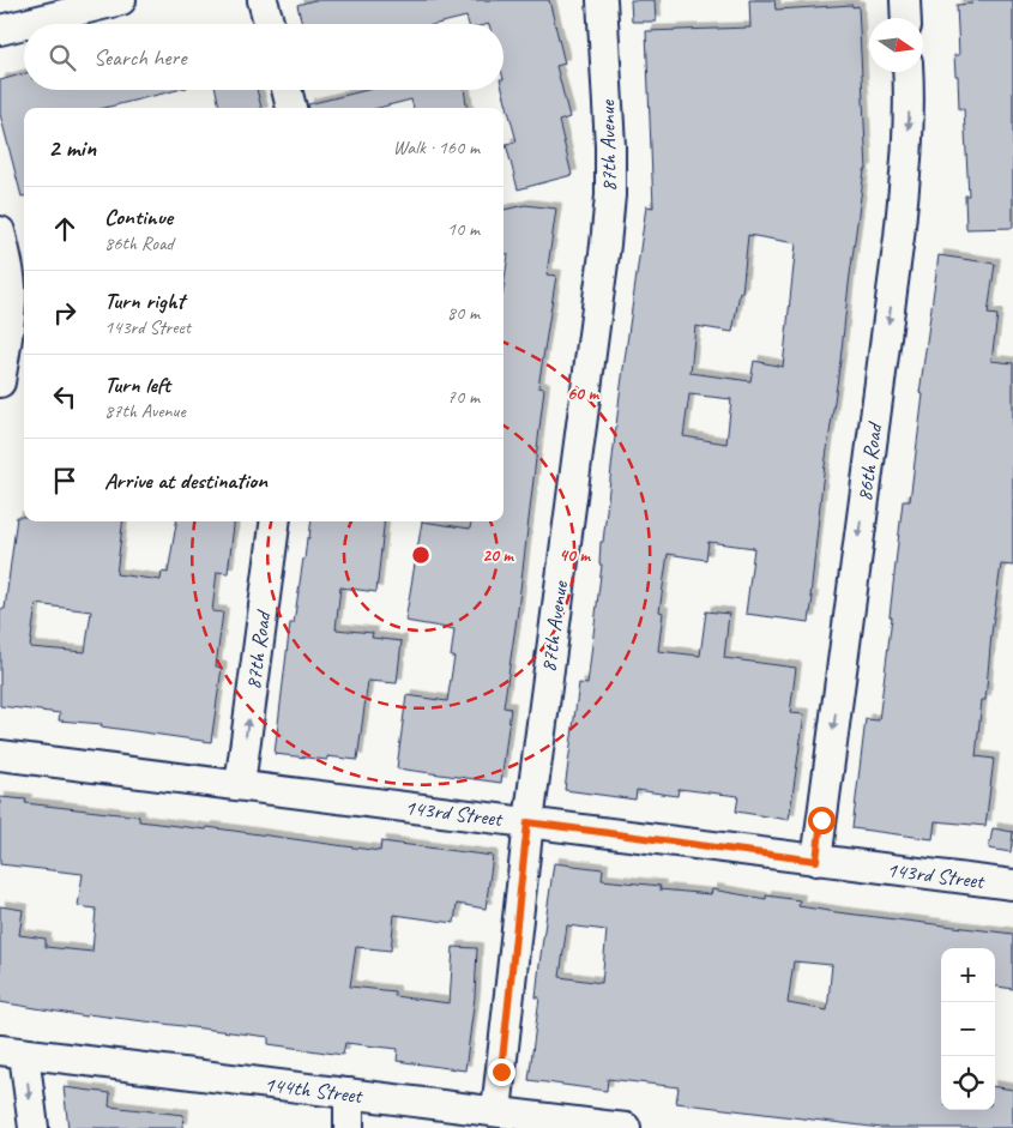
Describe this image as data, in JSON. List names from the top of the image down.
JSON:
{
  "streets": {
    "street": [
      "87th Avenue",
      "86th Road",
      "87th Road",
      "143rd Street",
      "144th Street"
    ]
  },
  "crossings": [
    ["87th Avenue", "143rd Street"],
    ["87th Avenue", "144th Street"],
    ["86th Road", "143rd Street"],
    ["87th Road", "143rd Street"]
  ],
  "one_way": ["86th Road", "87th Road"],
  "north": "right",
  "page": {
    "search": "Search here",
    "heading": ["2 min", "Walk · 160 m"],
    "list": [
      ["Continue", "86th Road", "10 m"],
      ["Turn right", "143rd Street", "80 m"],
      ["Turn left", "87th Avenue", "70 m"],
      "Arrive at destination"
    ],
    "map_buttons": ["+", "−"]
  },
  "rings": ["60 m", "20 m", "40 m"]
}
